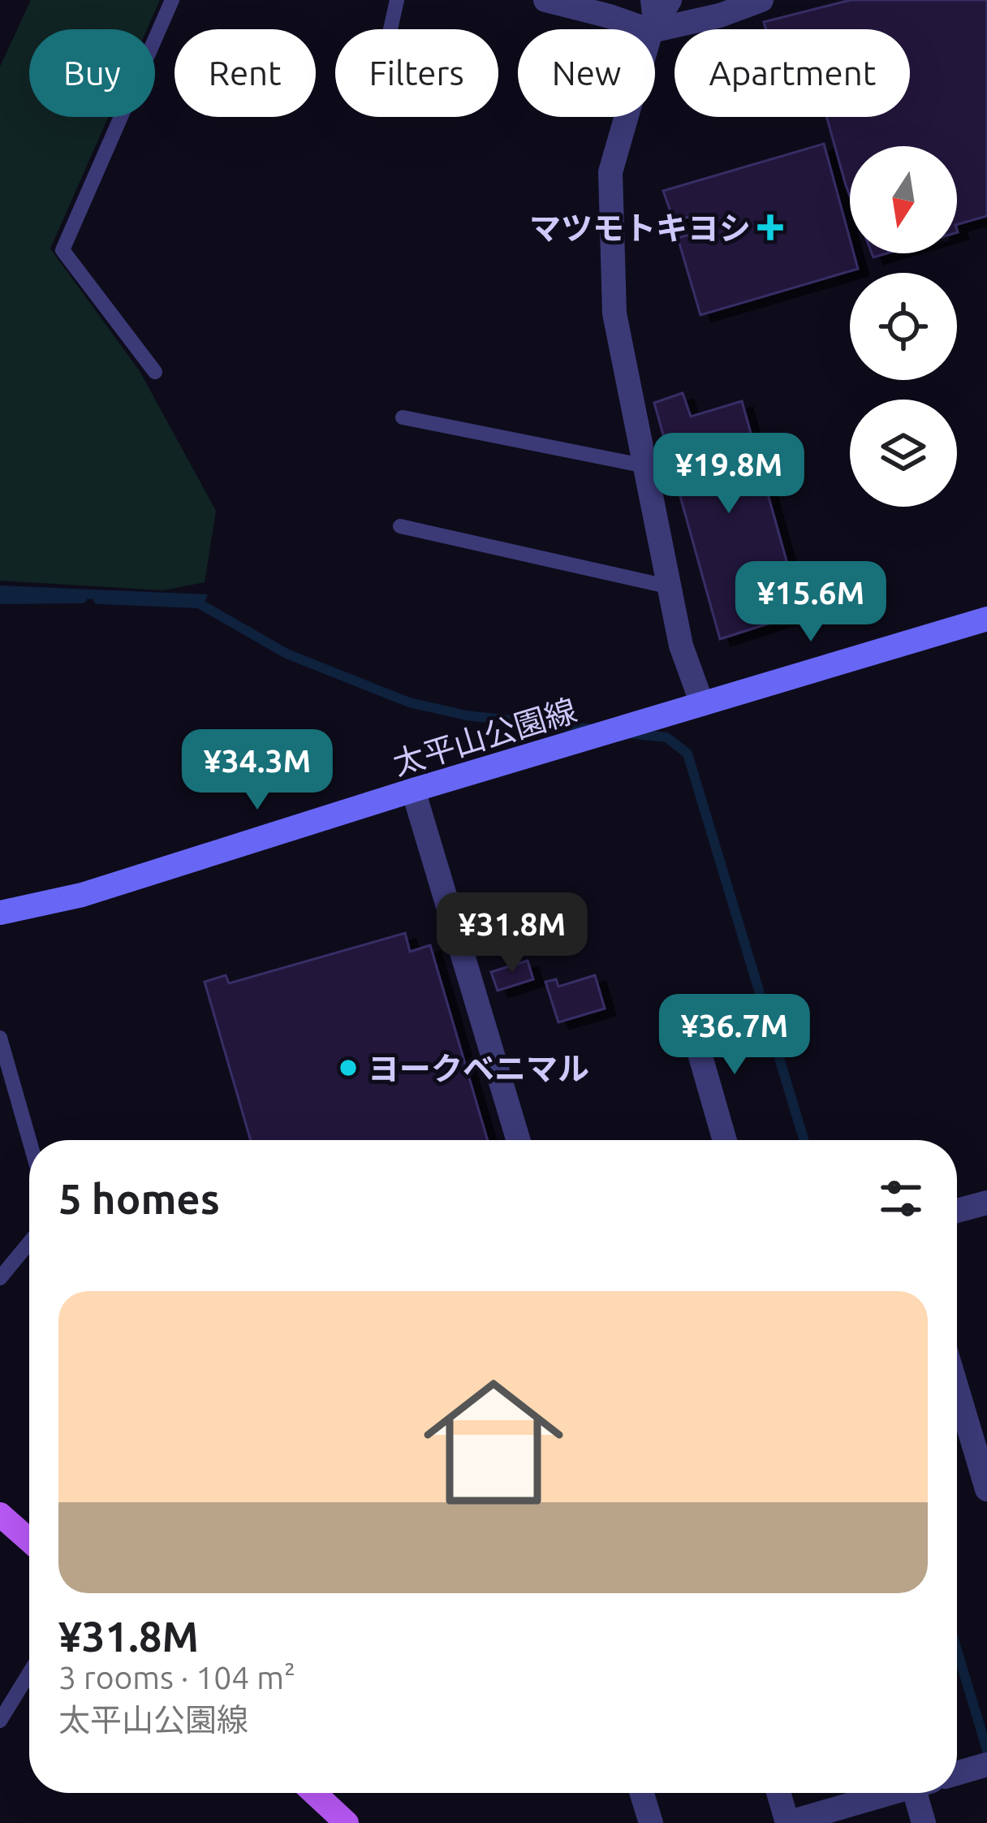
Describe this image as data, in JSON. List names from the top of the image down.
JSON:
{
  "streets": {
    "main road": ["太平山公園線"]
  },
  "places": {
    "health": ["マツモトキヨシ"],
    "other": ["ヨークベニマル"]
  },
  "north": "bottom",
  "page": {
    "chip": [
      "Buy",
      "Rent",
      "Filters",
      "New",
      "Apartment"
    ],
    "price": [
      "¥19.8M",
      "¥15.6M",
      "¥34.3M",
      "¥31.8M",
      "¥36.7M"
    ],
    "heading": "5 homes",
    "list": [
      {
        "name": "¥31.8M",
        "note": "3 rooms · 104 m² · 太平山公園線"
      }
    ]
  }
}
